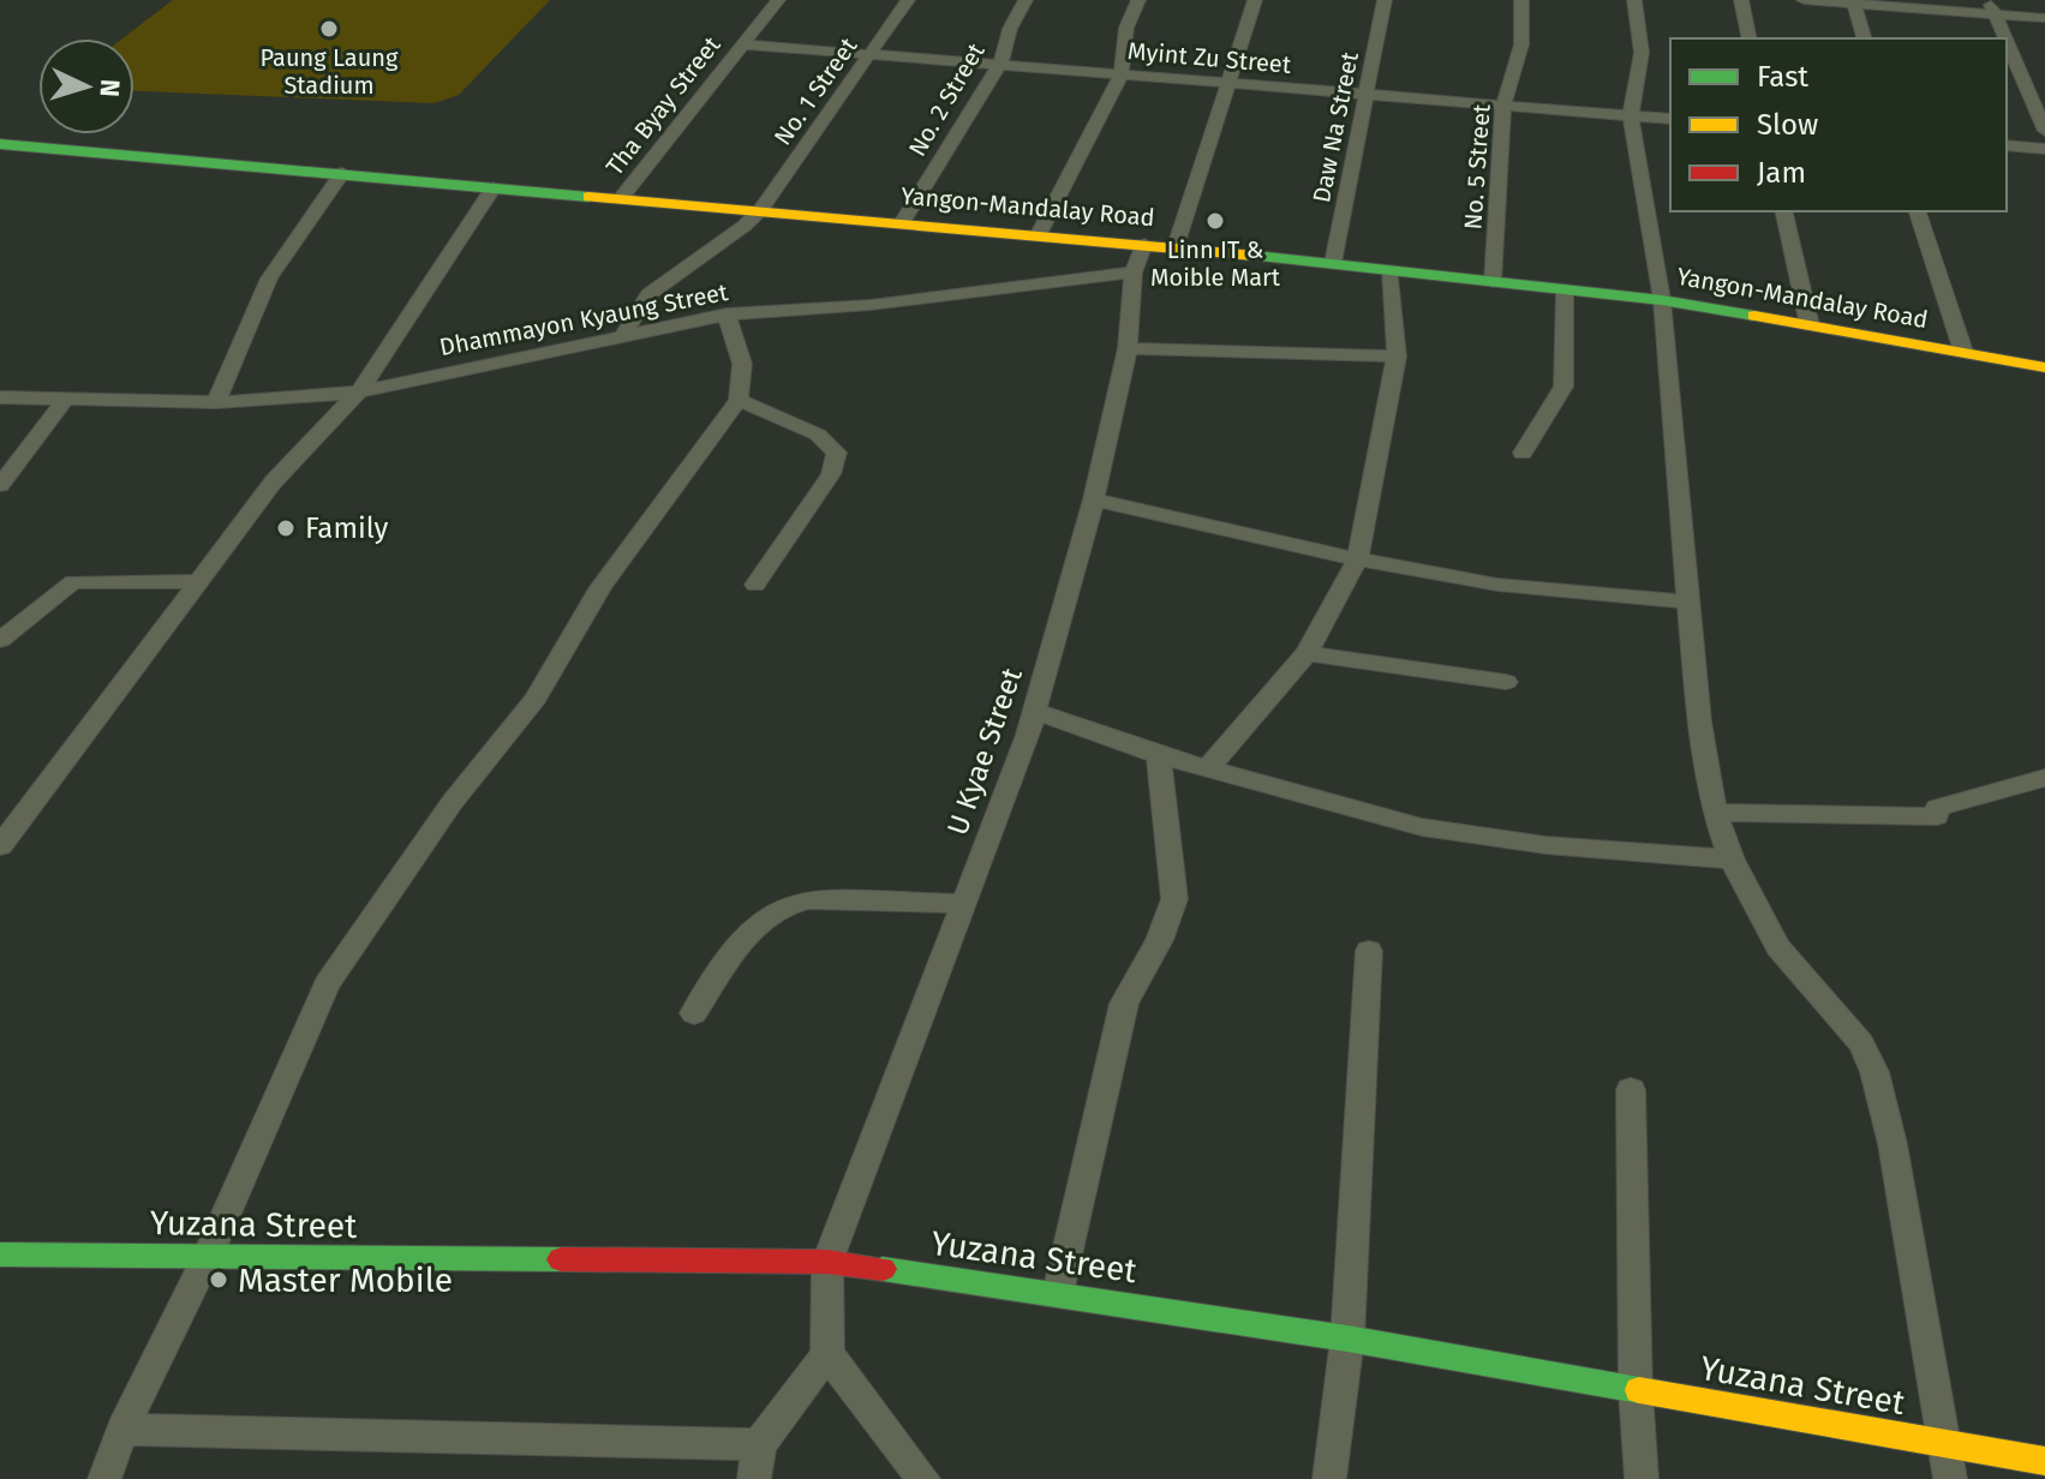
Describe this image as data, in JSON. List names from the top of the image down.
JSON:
{
  "streets": {
    "main road": ["Yangon-Mandalay Road", "Yuzana Street"],
    "street": [
      "Myint Zu Street",
      "No. 1 Street",
      "No. 2 Street",
      "Tha Byay Street",
      "Daw Na Street",
      "No. 5 Street",
      "Dhammayon Kyaung Street",
      "U Kyae Street"
    ]
  },
  "crossings": [
    ["Myint Zu Street", "No. 1 Street"],
    ["Myint Zu Street", "No. 2 Street"],
    ["Myint Zu Street", "Tha Byay Street"],
    ["Myint Zu Street", "Daw Na Street"],
    ["Myint Zu Street", "No. 5 Street"],
    ["No. 1 Street", "Yangon-Mandalay Road"],
    ["No. 1 Street", "Dhammayon Kyaung Street"],
    ["No. 2 Street", "Yangon-Mandalay Road"],
    ["Tha Byay Street", "Yangon-Mandalay Road"],
    ["Daw Na Street", "Yangon-Mandalay Road"],
    ["No. 5 Street", "Yangon-Mandalay Road"],
    ["Yangon-Mandalay Road", "U Kyae Street"],
    ["Dhammayon Kyaung Street", "U Kyae Street"],
    ["U Kyae Street", "Yuzana Street"]
  ],
  "places": [
    "Paung Laung Stadium",
    "Linn IT & Moible Mart",
    "Family",
    "Master Mobile"
  ],
  "legend": ["Fast", "Slow", "Jam"],
  "north": "right"
}
